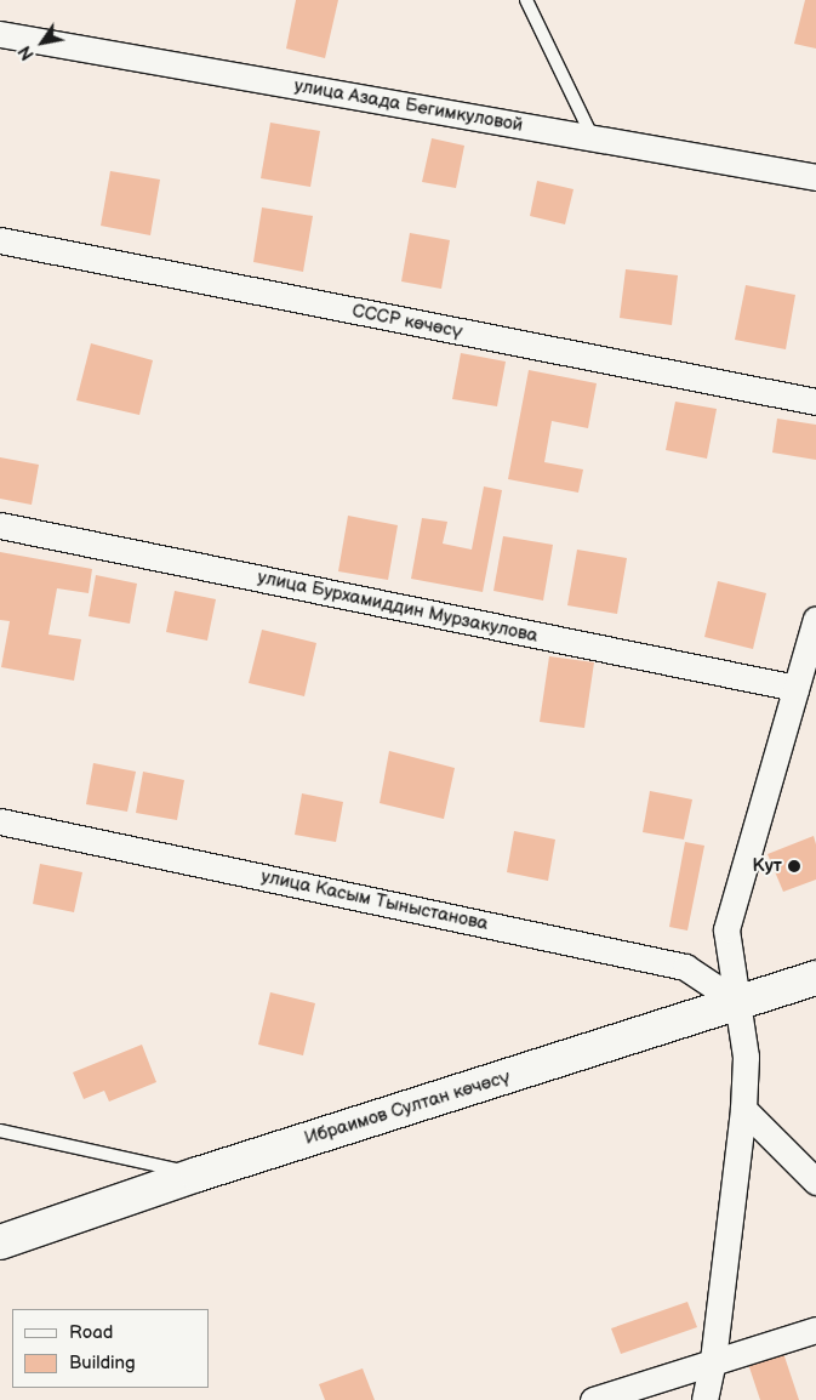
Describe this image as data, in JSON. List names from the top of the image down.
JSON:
{
  "streets": {
    "main road": ["Ибраимов Султан көчөсү"],
    "street": [
      "улица Азада Бегимкуловой",
      "СССР көчөсү",
      "улица Бурхамиддин Мурзакулова",
      "улица Касым Тыныстанова"
    ]
  },
  "crossings": [
    ["улица Касым Тыныстанова", "Ибраимов Султан көчөсү"]
  ],
  "places": ["Кут"],
  "legend": ["Road", "Building"],
  "north": "bottom left"
}
